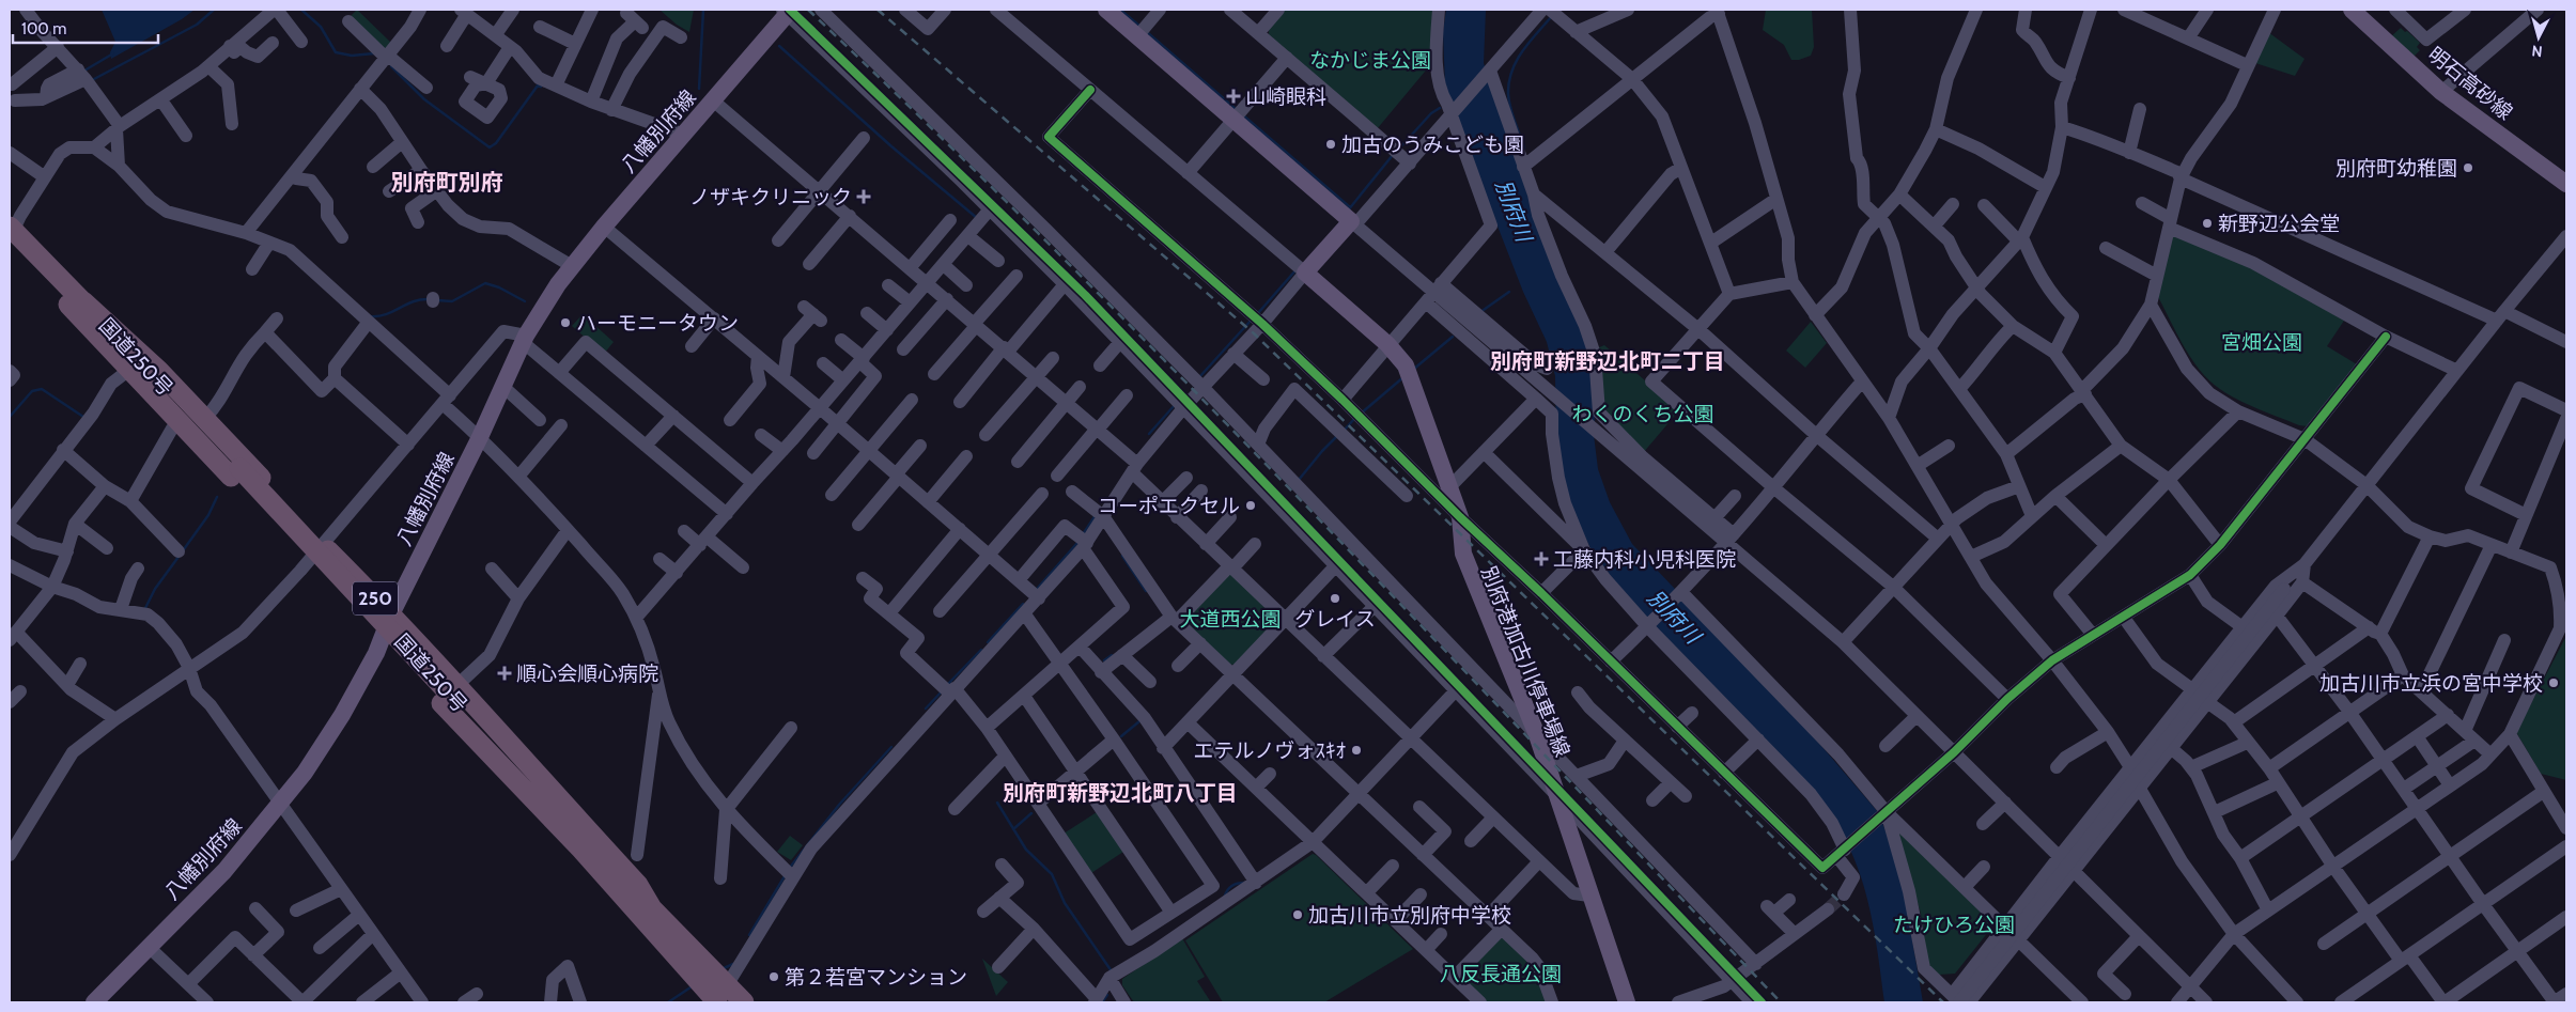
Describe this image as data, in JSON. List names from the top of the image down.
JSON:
{
  "streets": {
    "highway": ["国道250号", "250"],
    "main road": ["明石高砂線", "八幡別府線", "別府港加古川停車場線"]
  },
  "crossings": [
    ["八幡別府線", "250"],
    ["国道250号", "250"]
  ],
  "districts": ["別府町別府", "別府町新野辺北町二丁目", "別府町新野辺北町八丁目"],
  "water": ["別府川"],
  "parks": [
    "なかじま公園",
    "宮畑公園",
    "わくのくち公園",
    "大道西公園",
    "たけひろ公園",
    "八反長通公園"
  ],
  "places": {
    "health": [
      "山崎眼科",
      "ノザキクリニック",
      "工藤内科小児科医院",
      "順心会順心病院"
    ],
    "other": [
      "加古のうみこども園",
      "別府町幼稚園",
      "新野辺公会堂",
      "ハーモニータウン",
      "コーポエクセル",
      "グレイス",
      "加古川市立浜の宮中学校",
      "エテルノヴォｽｷｵ",
      "加古川市立別府中学校",
      "第２若宮マンション"
    ]
  },
  "scale_bar": "100 m",
  "north": "bottom"
}
